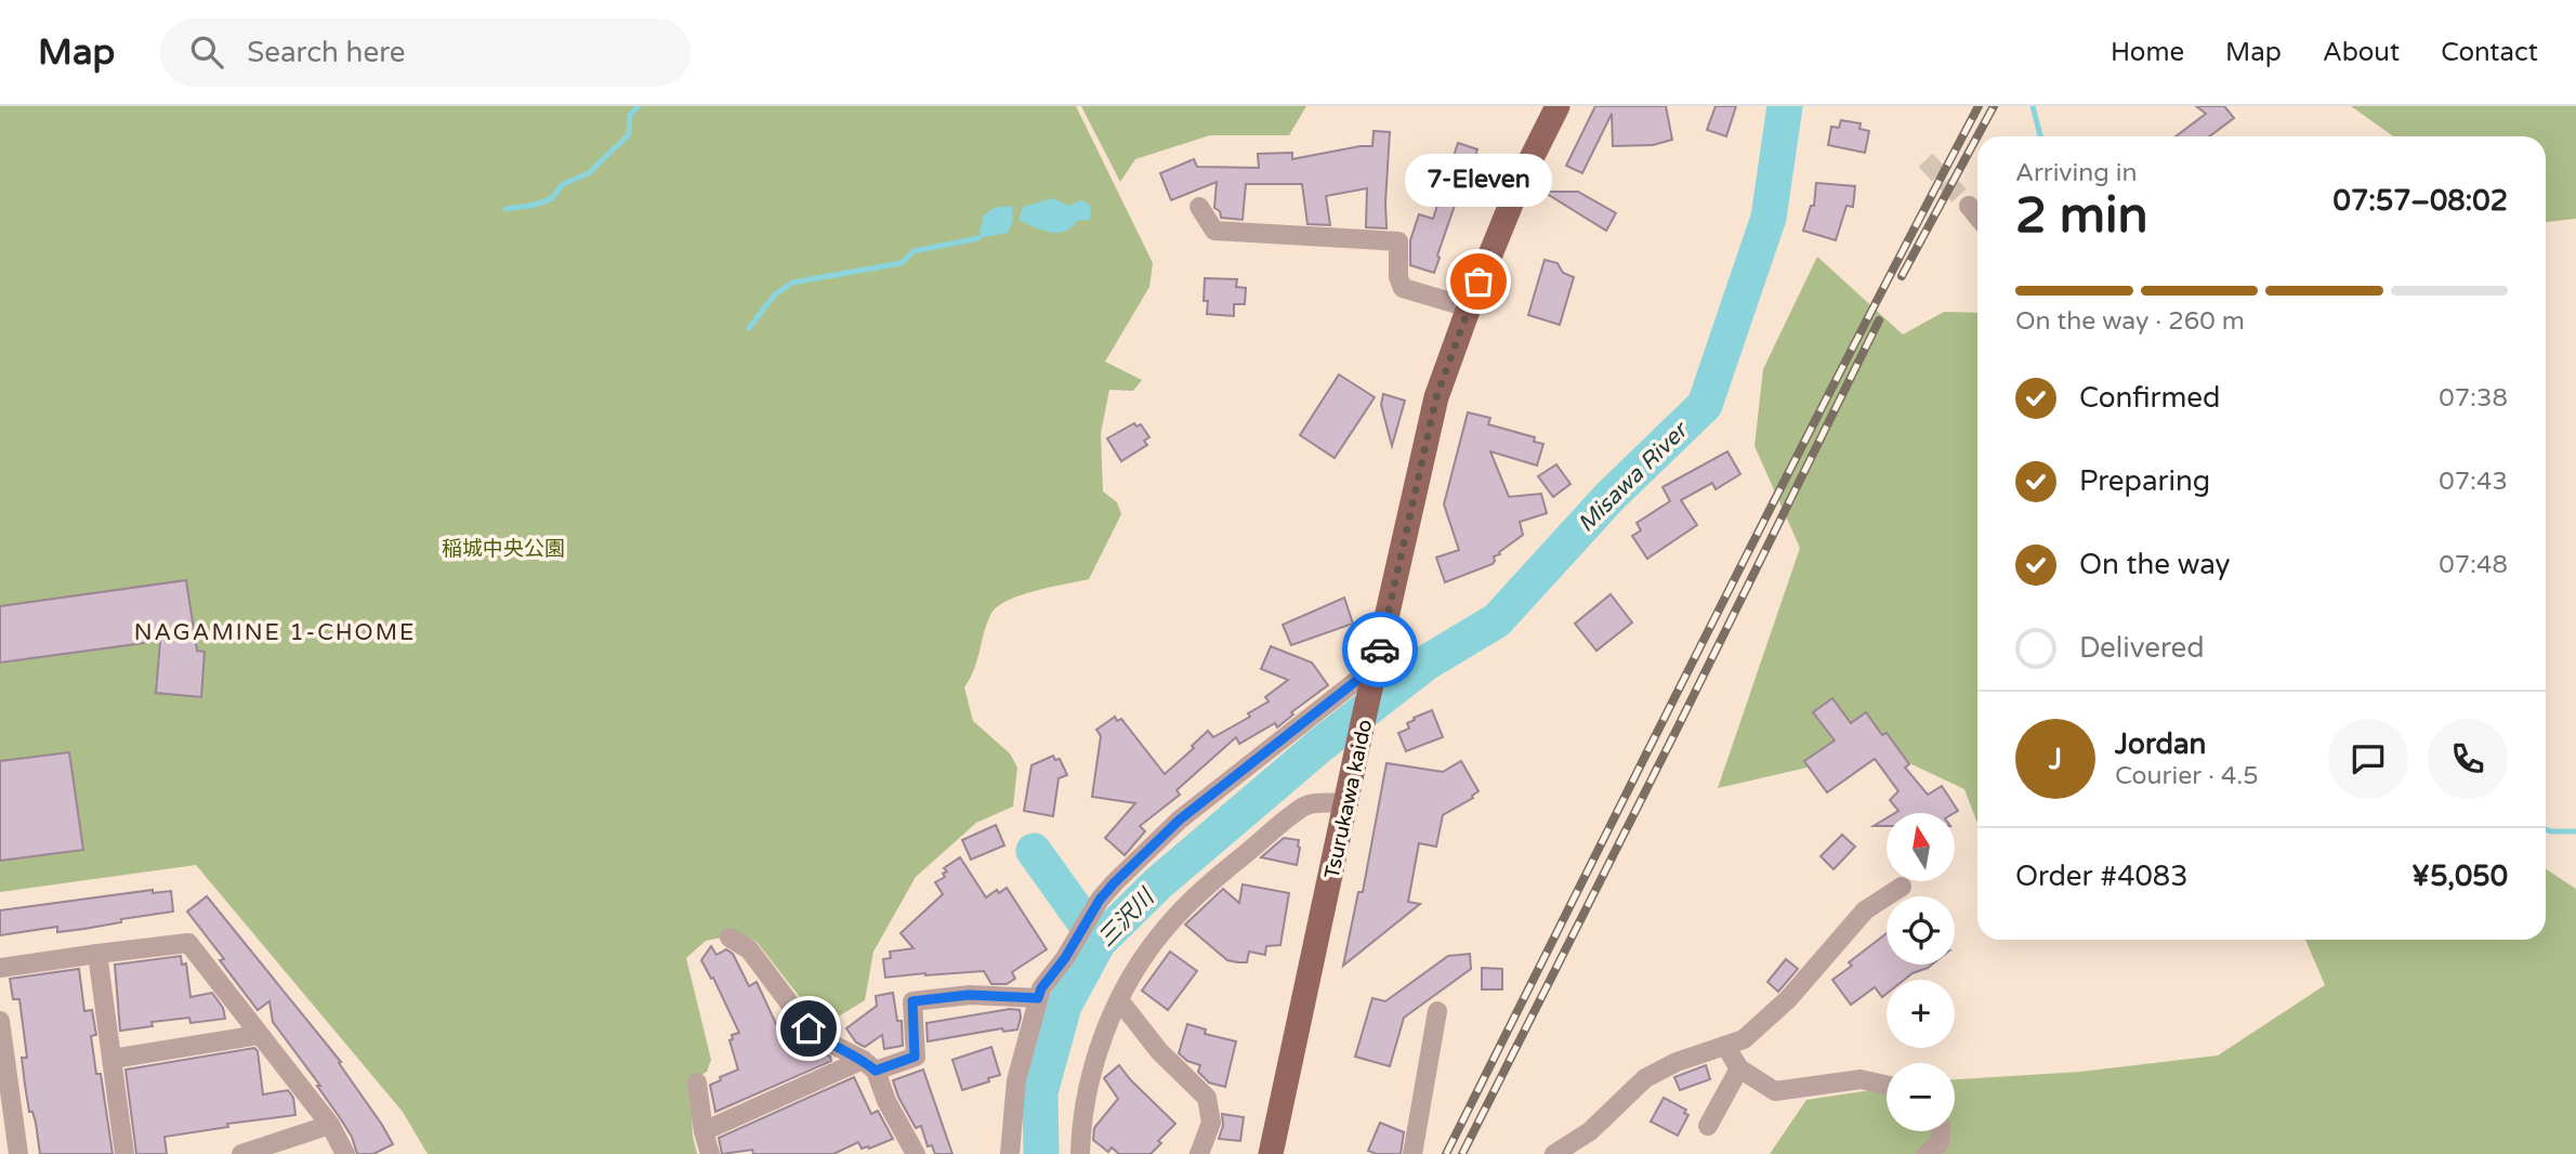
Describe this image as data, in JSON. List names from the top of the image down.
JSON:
{
  "streets": {
    "main road": ["Tsurukawa kaido"]
  },
  "districts": ["NAGAMINE 1-CHOME"],
  "water": ["Misawa River", "三沢川"],
  "parks": ["稲城中央公園"],
  "places": ["7-Eleven"],
  "north": "top",
  "page": {
    "header": "Map",
    "search": "Search here",
    "nav": [
      "Home",
      "Map",
      "About",
      "Contact"
    ],
    "heading": ["2 min", "Arriving in", "07:57–08:02"],
    "panel": [
      "Jordan",
      "Courier · 4.5",
      "Order #4083",
      "¥5,050"
    ],
    "bubble": "7-Eleven",
    "bar": "On the way · 260 m",
    "list": [
      ["Confirmed", "07:38"],
      ["Preparing", "07:43"],
      ["On the way", "07:48"],
      "Delivered"
    ],
    "round": "J",
    "map_buttons": ["+", "−"]
  }
}
